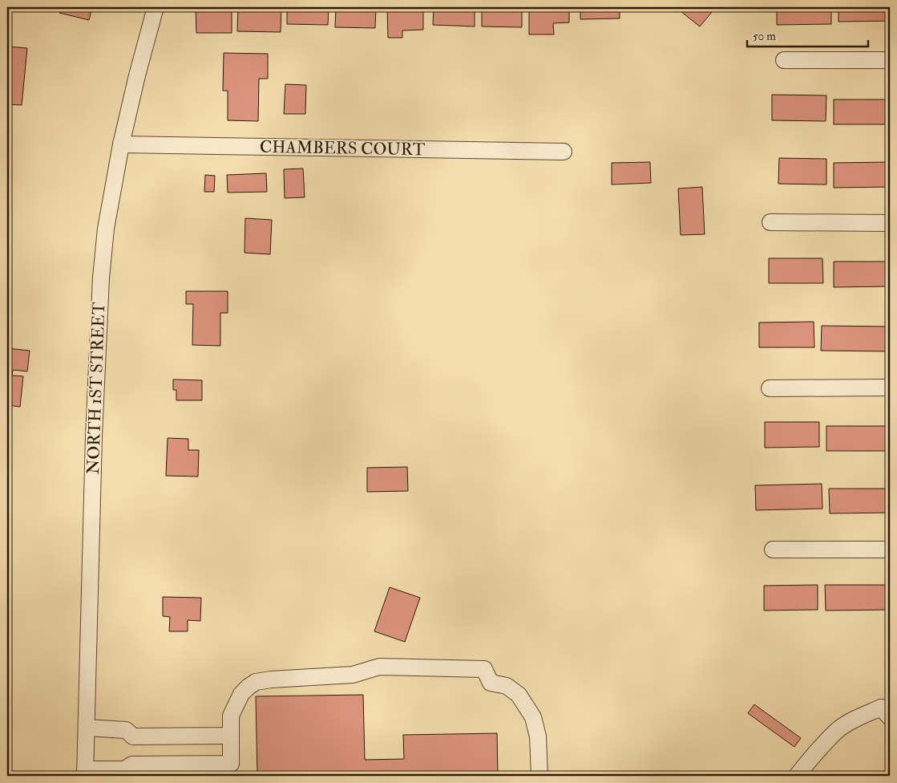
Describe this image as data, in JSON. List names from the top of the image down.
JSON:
{
  "streets": {
    "street": ["CHAMBERS COURT", "NORTH 1ST STREET"]
  },
  "crossings": [
    ["CHAMBERS COURT", "NORTH 1ST STREET"]
  ],
  "scale_bar": "50 m"
}
